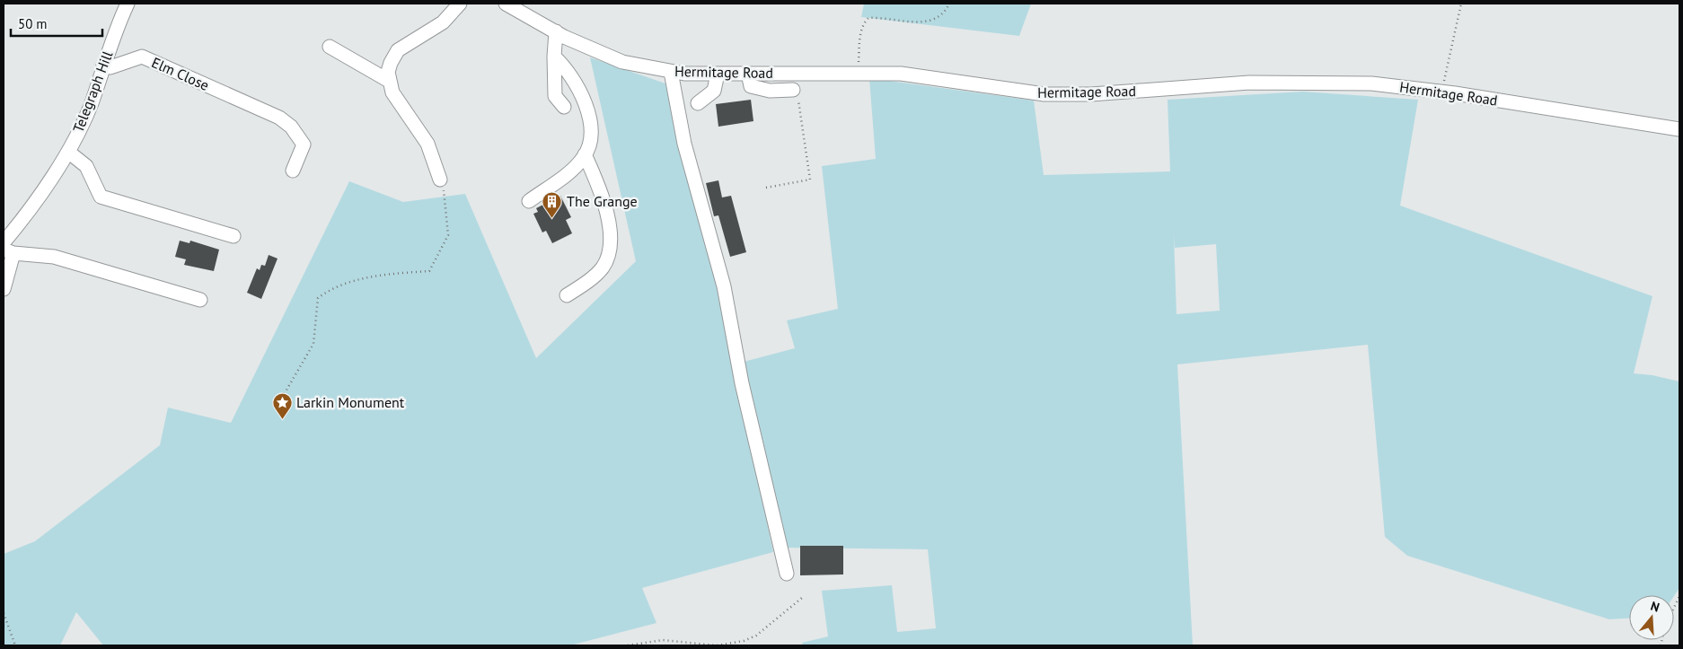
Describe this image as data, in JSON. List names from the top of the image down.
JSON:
{
  "streets": {
    "street": ["Hermitage Road", "Elm Close", "Telegraph Hill"]
  },
  "crossings": [
    ["Elm Close", "Telegraph Hill"]
  ],
  "places": {
    "building": ["The Grange"],
    "place": ["Larkin Monument"]
  },
  "scale_bar": "50 m",
  "north": "top"
}
